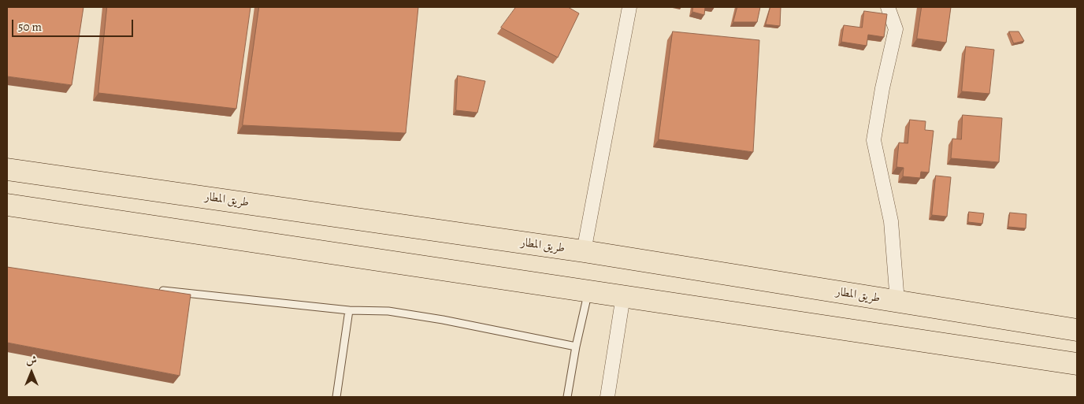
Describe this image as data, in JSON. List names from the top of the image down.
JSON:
{
  "streets": {
    "highway": ["طريق المطار"]
  },
  "scale_bar": "50 m",
  "north": "top"
}
